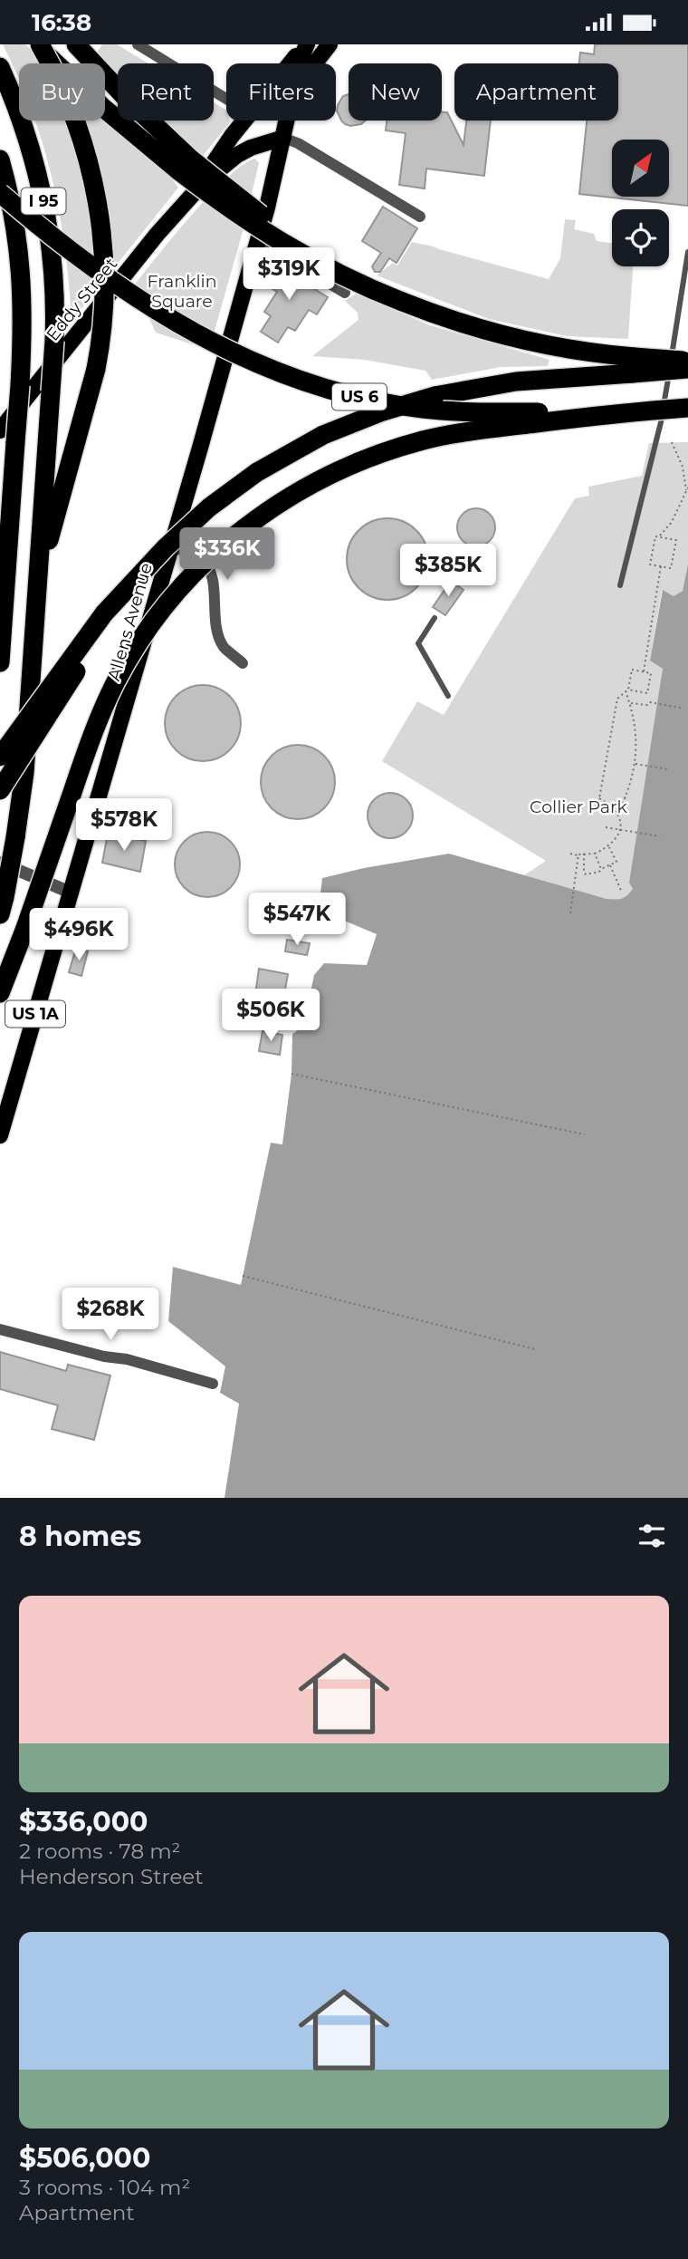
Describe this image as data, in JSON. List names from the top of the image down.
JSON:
{
  "streets": {
    "highway": ["I 95", "US 6"],
    "main road": ["Eddy Street", "Allens Avenue", "US 1A"]
  },
  "crossings": [
    ["I 95", "Eddy Street"],
    ["Eddy Street", "Allens Avenue"]
  ],
  "parks": ["Franklin Square", "Collier Park"],
  "north": "top right",
  "page": {
    "status": "16:38",
    "chip": [
      "Buy",
      "Rent",
      "Filters",
      "New",
      "Apartment"
    ],
    "price": [
      "$319K",
      "$336K",
      "$385K",
      "$578K",
      "$547K",
      "$496K",
      "$506K",
      "$268K"
    ],
    "heading": "8 homes",
    "list": [
      {
        "name": "$336,000",
        "note": "2 rooms · 78 m² · Henderson Street"
      },
      {
        "name": "$506,000",
        "note": "3 rooms · 104 m² · Apartment"
      }
    ]
  }
}
